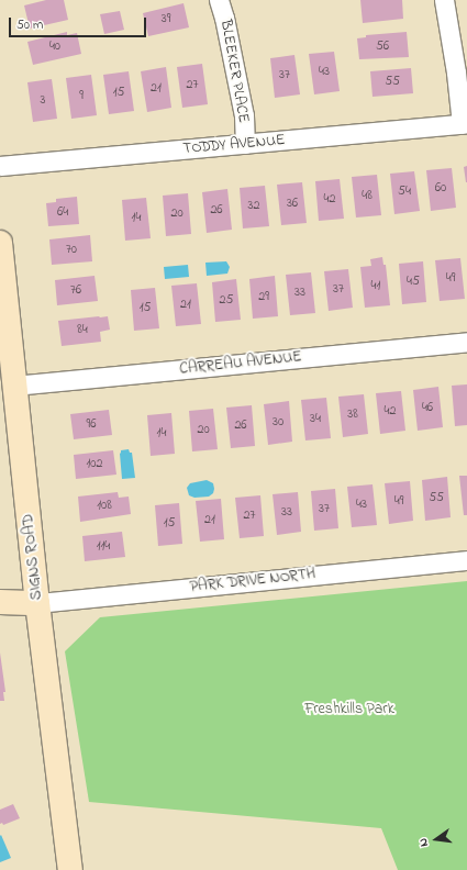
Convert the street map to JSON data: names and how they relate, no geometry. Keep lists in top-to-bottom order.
{
  "streets": {
    "street": [
      "BLEEKER PLACE",
      "TODDY AVENUE",
      "CARREAU AVENUE",
      "SIGNS ROAD",
      "PARK DRIVE NORTH"
    ]
  },
  "crossings": [
    ["BLEEKER PLACE", "TODDY AVENUE"],
    ["CARREAU AVENUE", "SIGNS ROAD"],
    ["SIGNS ROAD", "PARK DRIVE NORTH"]
  ],
  "parks": ["Freshkills Park"],
  "house_numbers": [
    "39",
    "40",
    "56",
    "43",
    "37",
    "55",
    "27",
    "21",
    "15",
    "9",
    "3",
    "60",
    "54",
    "48",
    "42",
    "36",
    "32",
    "26",
    "64",
    "20",
    "14",
    "70",
    "49",
    "45",
    "41",
    "37",
    "76",
    "33",
    "29",
    "25",
    "21",
    "15",
    "84",
    "46",
    "42",
    "38",
    "34",
    "30",
    "96",
    "26",
    "20",
    "14",
    "102",
    "55",
    "49",
    "43",
    "108",
    "37",
    "33",
    "27",
    "21",
    "15",
    "114"
  ],
  "scale_bar": "50 m",
  "north": "left"
}
